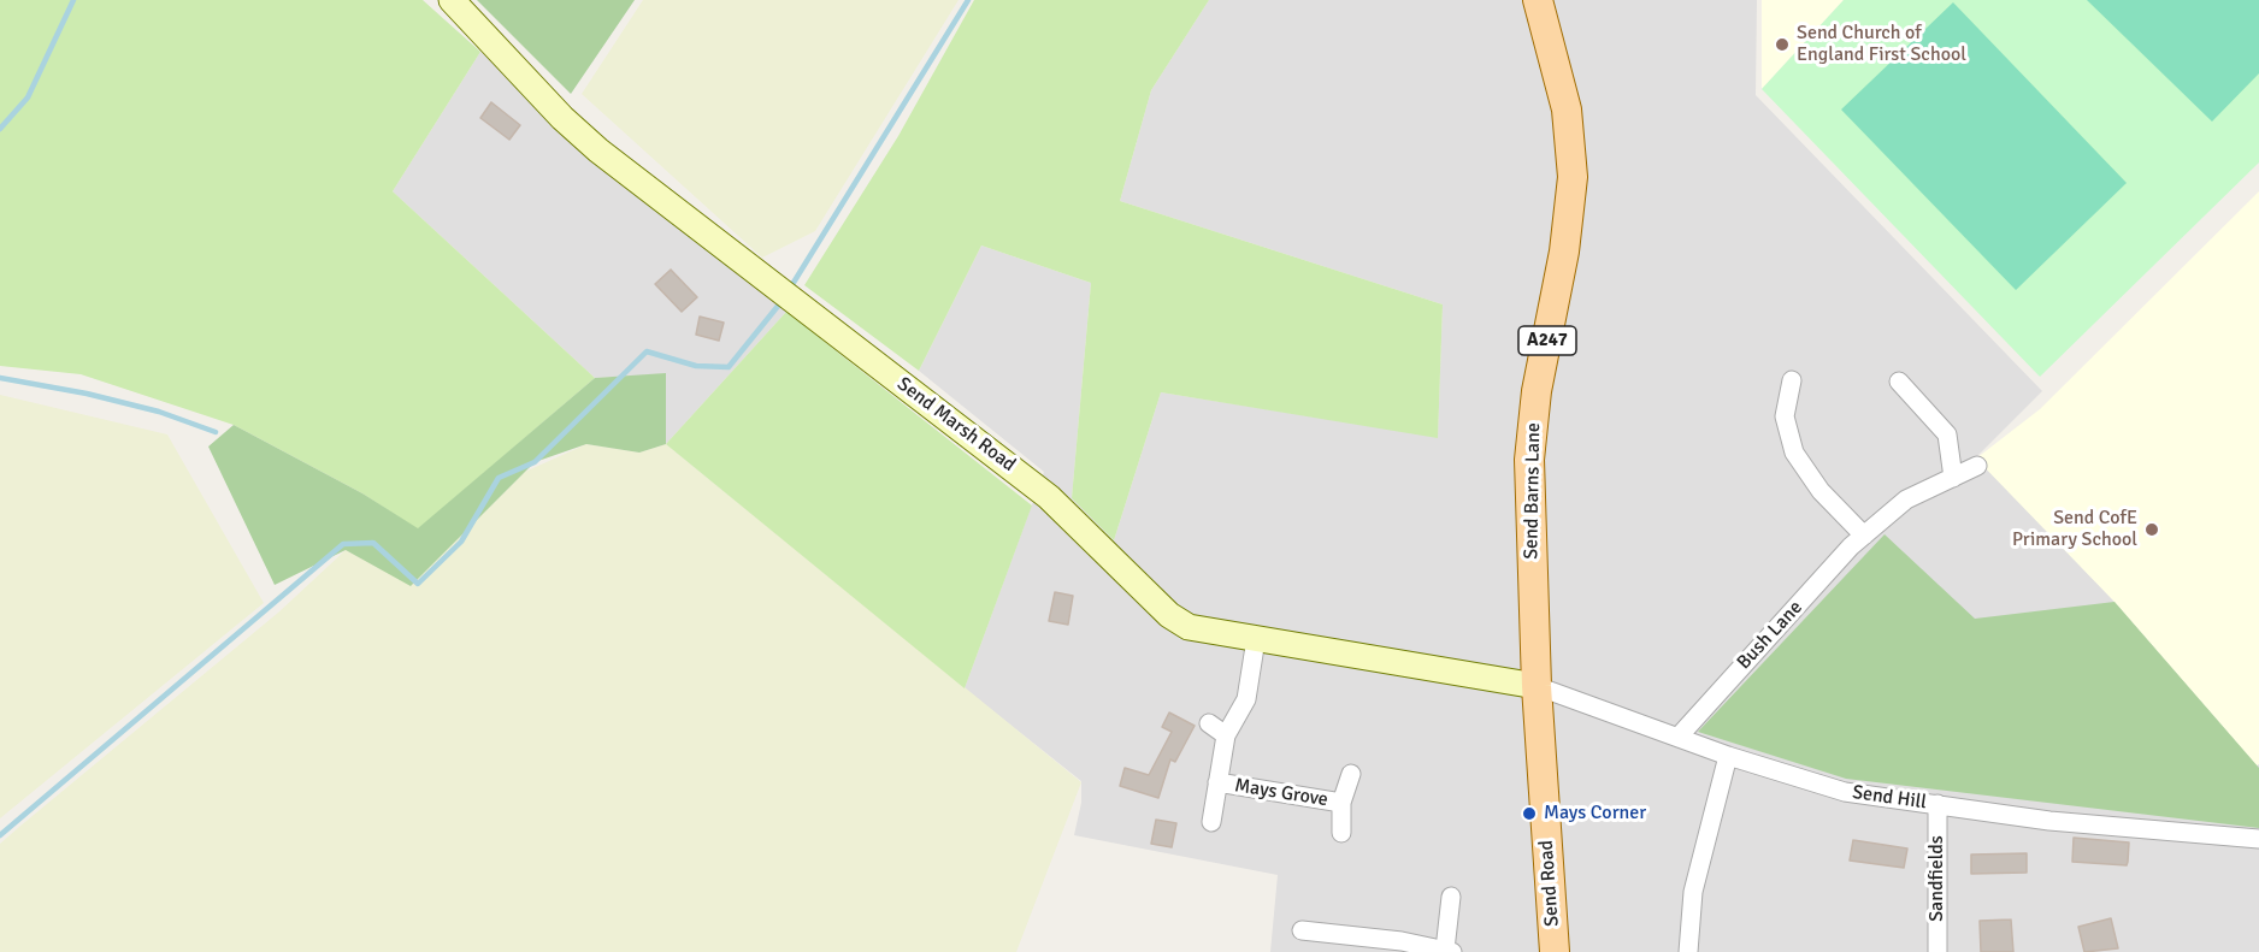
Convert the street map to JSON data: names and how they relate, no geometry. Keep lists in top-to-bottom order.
{
  "streets": {
    "main road": [
      "A247",
      "Send Marsh Road",
      "Send Barns Lane",
      "Send Road"
    ],
    "street": [
      "Bush Lane",
      "Mays Grove",
      "Send Hill",
      "Sandfields"
    ]
  },
  "crossings": [
    ["Send Marsh Road", "Send Barns Lane"],
    ["Send Marsh Road", "Send Hill"],
    ["Send Marsh Road", "Send Road"],
    ["Send Barns Lane", "Send Hill"],
    ["Send Barns Lane", "Send Road"],
    ["Bush Lane", "Send Hill"],
    ["Send Hill", "Sandfields"],
    ["Send Hill", "Send Road"]
  ],
  "places": ["Send Church of England First School", "Send CofE Primary School", "Mays Corner"]
}
